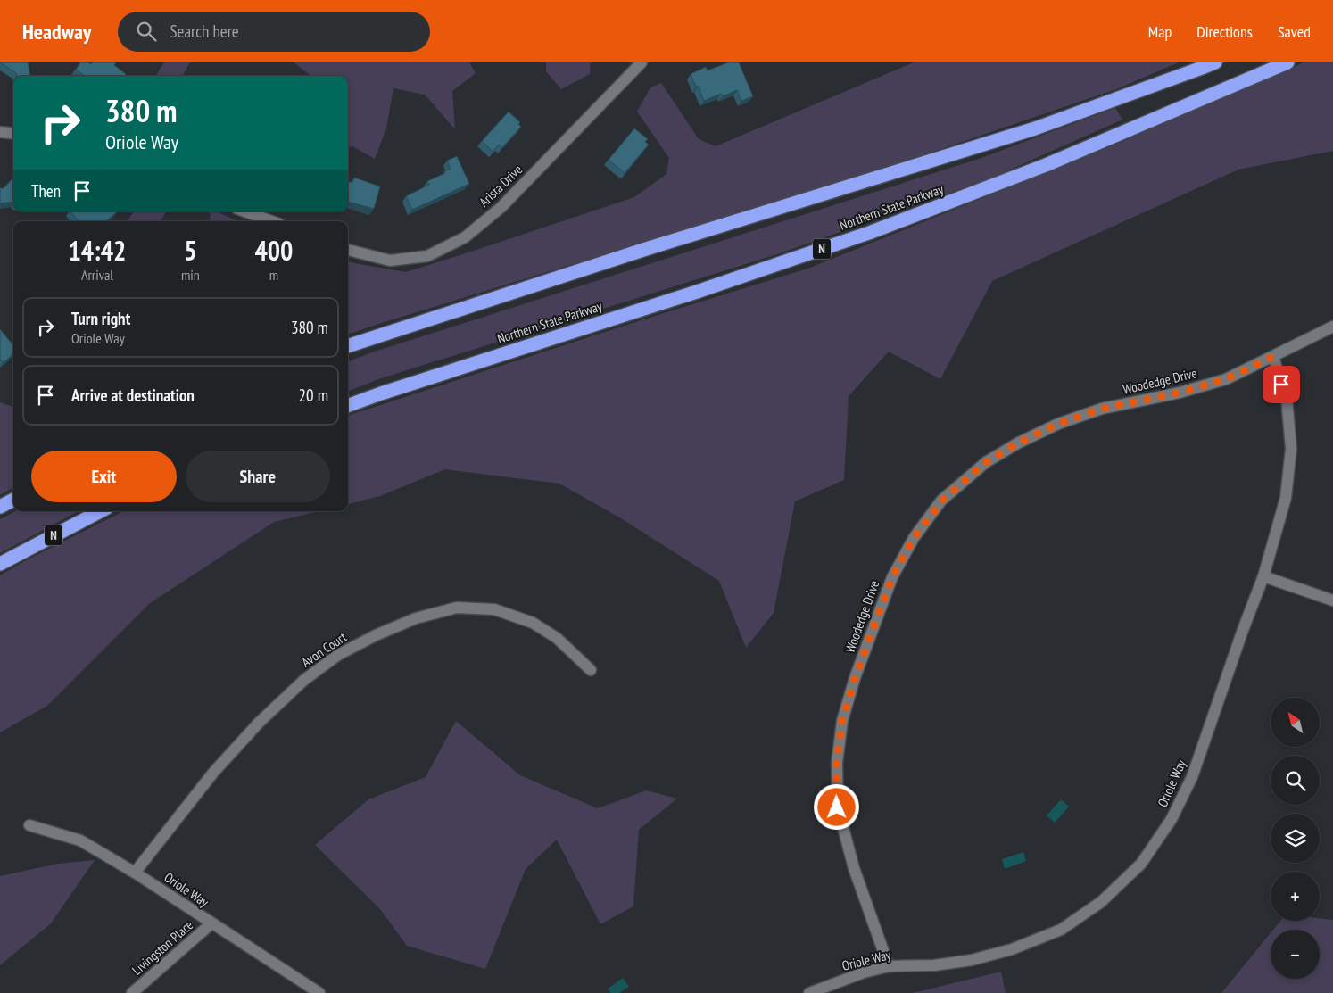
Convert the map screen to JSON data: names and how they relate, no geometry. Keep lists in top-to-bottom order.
{
  "streets": {
    "highway": ["Northern State Parkway", "N"],
    "street": [
      "Arista Drive",
      "Woodedge Drive",
      "Avon Court",
      "Oriole Way",
      "Livingston Place"
    ]
  },
  "crossings": [
    ["Woodedge Drive", "Oriole Way"],
    ["Avon Court", "Oriole Way"],
    ["Oriole Way", "Livingston Place"]
  ],
  "north": "top left",
  "page": {
    "header": "Headway",
    "search": "Search here",
    "nav": ["Map", "Directions", "Saved"],
    "turn": ["380 m", "Oriole Way"],
    "then": "Then",
    "eta": [
      "14:42",
      "Arrival",
      "5",
      "min",
      "400",
      "m"
    ],
    "list": [
      {
        "name": "Turn right",
        "note": "Oriole Way",
        "value": "380 m"
      },
      {
        "name": "Arrive at destination",
        "value": "20 m"
      }
    ],
    "buttons": ["Exit", "Share"],
    "map_buttons": ["+", "−"]
  }
}
